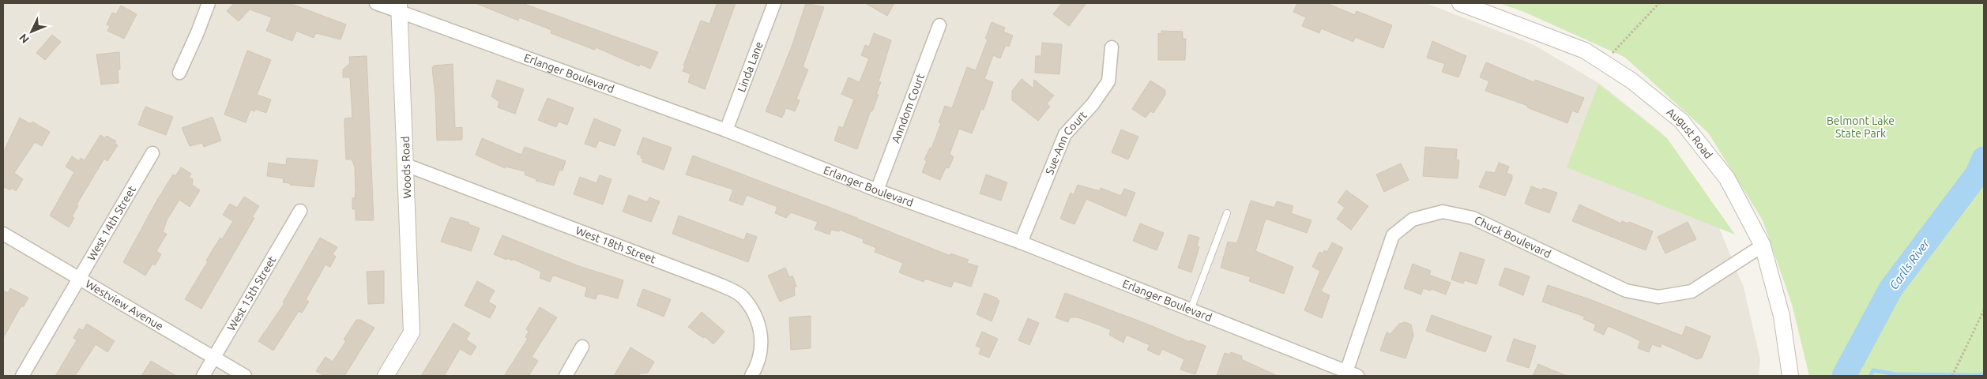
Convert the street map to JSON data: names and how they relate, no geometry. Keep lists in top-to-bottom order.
{
  "streets": {
    "street": [
      "Linda Lane",
      "Erlanger Boulevard",
      "Anndom Court",
      "August Road",
      "Sue-Ann Court",
      "Woods Road",
      "West 14th Street",
      "Chuck Boulevard",
      "West 18th Street",
      "West 15th Street",
      "Westview Avenue"
    ]
  },
  "crossings": [
    ["Linda Lane", "Erlanger Boulevard"],
    ["Erlanger Boulevard", "Anndom Court"],
    ["Erlanger Boulevard", "Sue-Ann Court"],
    ["Erlanger Boulevard", "Woods Road"],
    ["Erlanger Boulevard", "Chuck Boulevard"],
    ["August Road", "Chuck Boulevard"],
    ["Woods Road", "West 18th Street"],
    ["West 14th Street", "Westview Avenue"],
    ["West 15th Street", "Westview Avenue"]
  ],
  "water": ["Carlls River"],
  "parks": ["Belmont Lake State Park"],
  "north": "bottom left"
}
